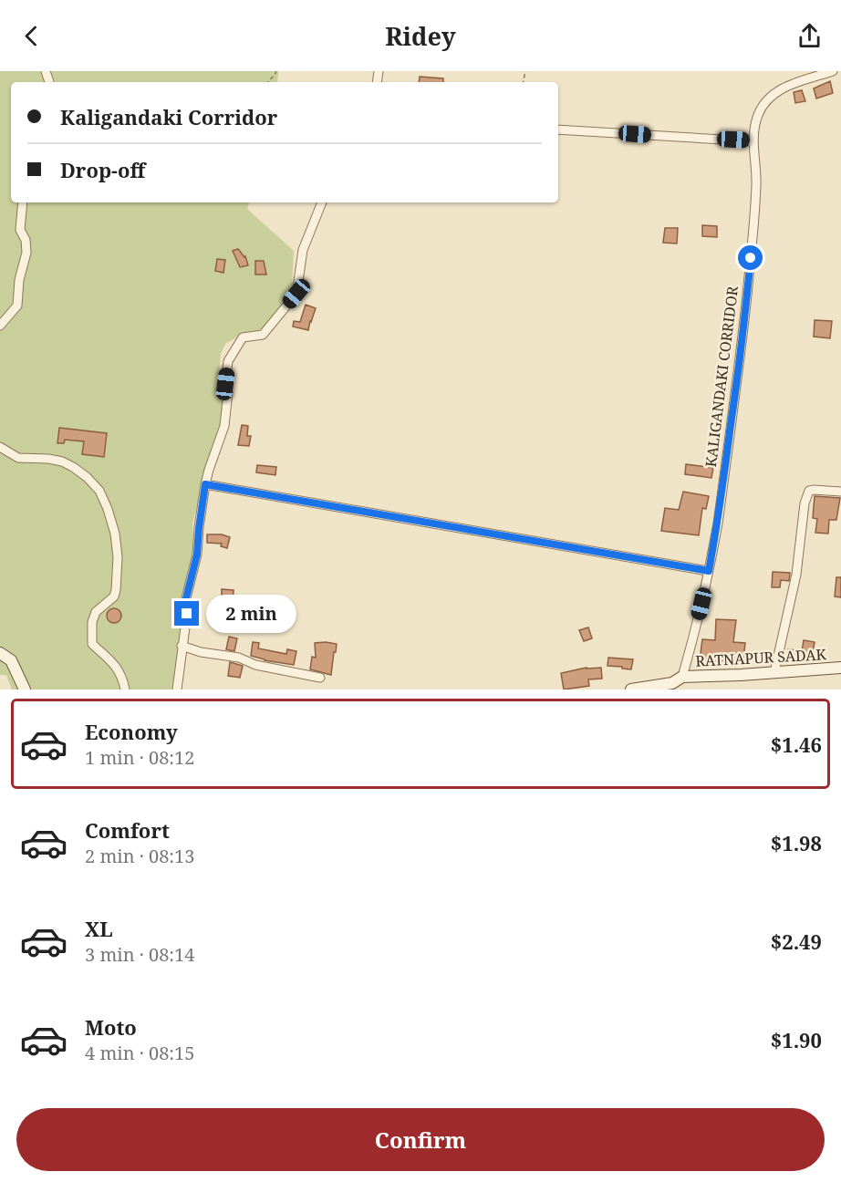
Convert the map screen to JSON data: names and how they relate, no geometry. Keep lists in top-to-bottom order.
{
  "streets": {
    "main road": ["RATNAPUR SADAK"],
    "street": ["KALIGANDAKI CORRIDOR"]
  },
  "crossings": [
    ["KALIGANDAKI CORRIDOR", "RATNAPUR SADAK"]
  ],
  "page": {
    "header": "Ridey",
    "banner": ["Kaligandaki Corridor", "Drop-off"],
    "bubble": "2 min",
    "list": [
      {
        "name": "Economy",
        "note": "1 min · 08:12",
        "value": "$1.46"
      },
      {
        "name": "Comfort",
        "note": "2 min · 08:13",
        "value": "$1.98"
      },
      {
        "name": "XL",
        "note": "3 min · 08:14",
        "value": "$2.49"
      },
      {
        "name": "Moto",
        "note": "4 min · 08:15",
        "value": "$1.90"
      }
    ],
    "buttons": "Confirm"
  }
}
